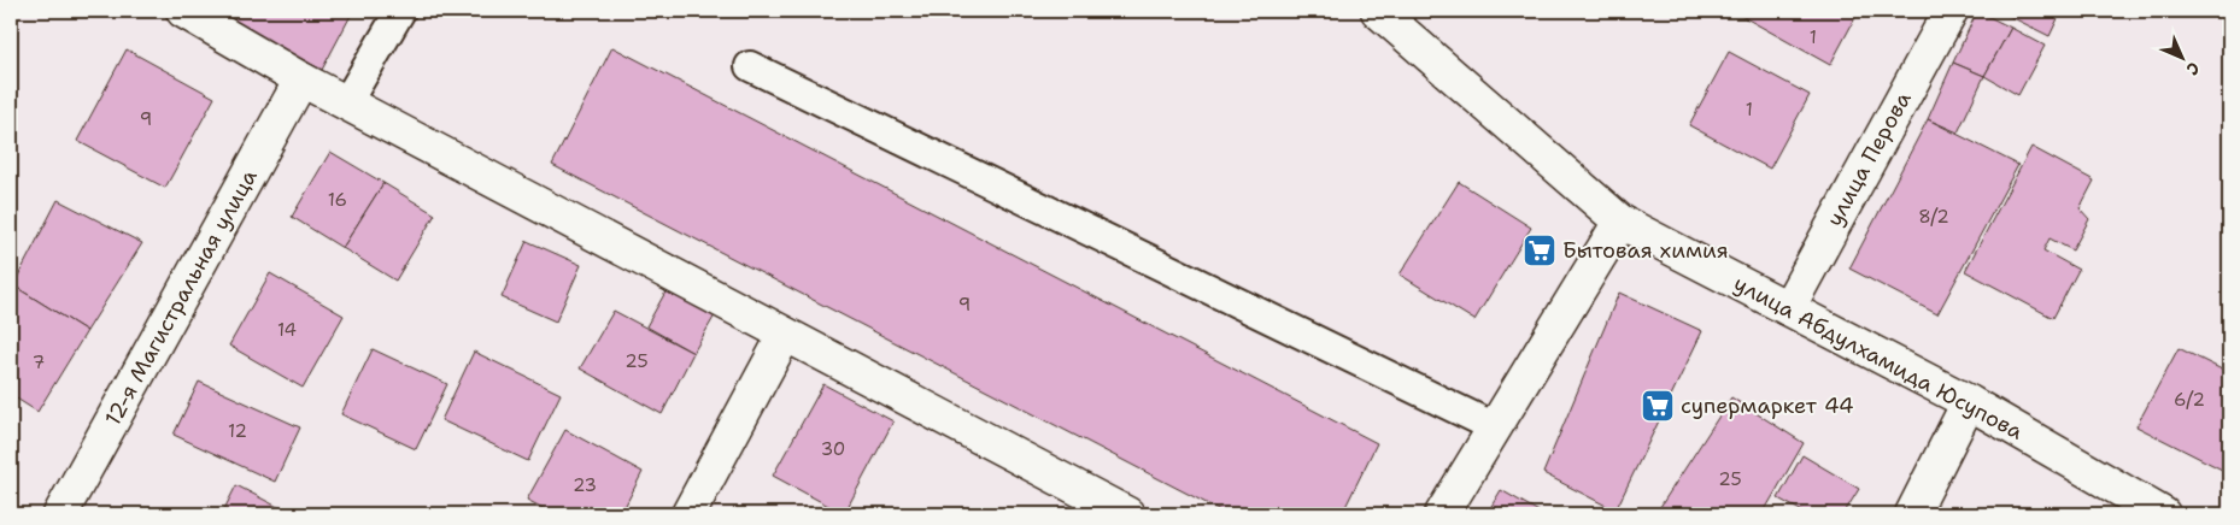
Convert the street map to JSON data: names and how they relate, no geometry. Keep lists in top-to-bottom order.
{
  "streets": {
    "street": ["улица Перова", "12-я Магистральная улица", "улица Абдулхамида Юсупова"]
  },
  "crossings": [
    ["улица Перова", "улица Абдулхамида Юсупова"]
  ],
  "places": {
    "supermarket": ["Бытовая химия", "супермаркет 44"]
  },
  "house_numbers": [
    "1",
    "1",
    "9",
    "16",
    "8/2",
    "9",
    "14",
    "25",
    "7",
    "6/2",
    "12",
    "30",
    "25",
    "23"
  ],
  "north": "bottom right"
}
